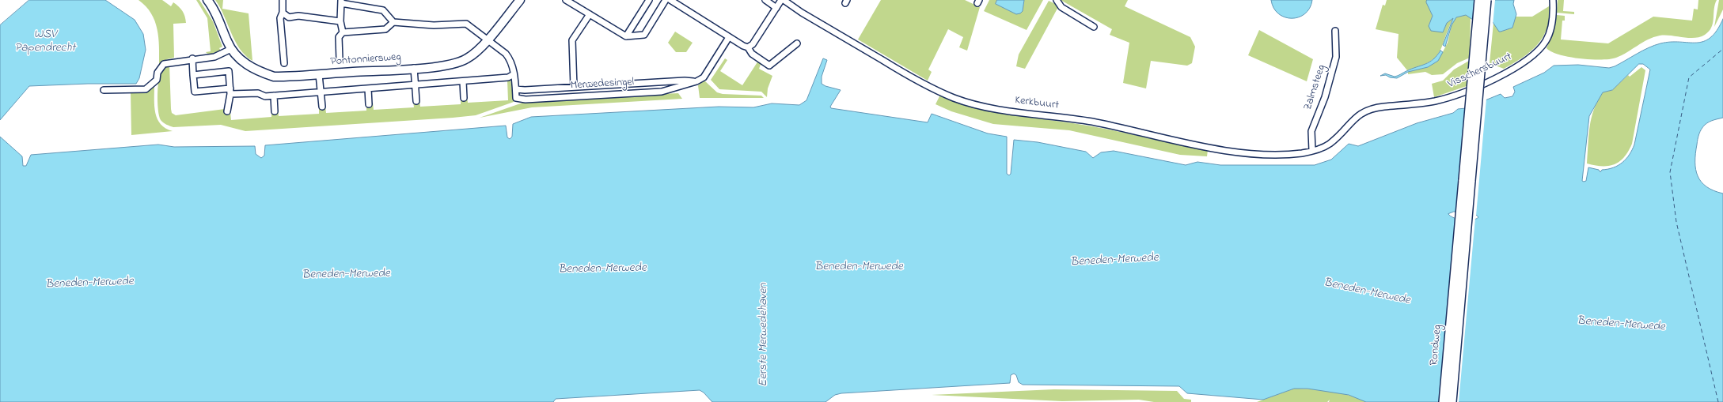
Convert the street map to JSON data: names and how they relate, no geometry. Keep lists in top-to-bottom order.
{
  "streets": {
    "main road": ["Rondweg"],
    "street": [
      "Pontonniersweg",
      "Visschersbuurt",
      "Merwedesingel",
      "Zalmsteeg",
      "Kerkbuurt"
    ]
  },
  "crossings": [
    ["Pontonniersweg", "Merwedesingel"],
    ["Visschersbuurt", "Zalmsteeg"],
    ["Visschersbuurt", "Kerkbuurt"],
    ["Zalmsteeg", "Kerkbuurt"]
  ],
  "water": ["WSV Papendrecht", "Beneden-Merwede", "Eerste Merwedehaven"]
}
